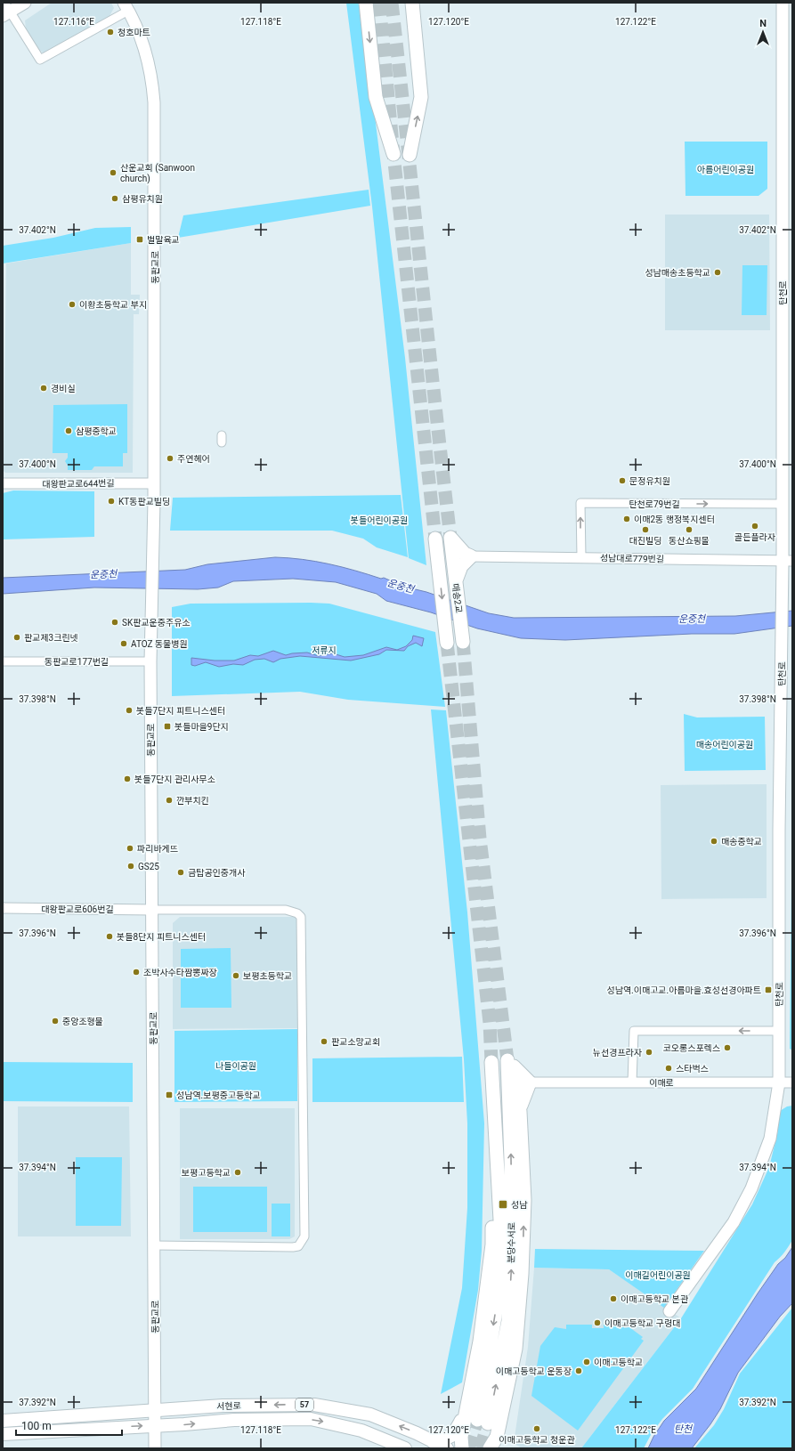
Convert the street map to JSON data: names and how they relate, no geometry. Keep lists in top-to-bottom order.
{
  "streets": {
    "highway": ["매송2교", "분당수서로"],
    "main road": [
      "동판교로",
      "탄천로",
      "57",
      "서현로"
    ],
    "street": [
      "대왕판교로644번길",
      "탄천로79번길",
      "성남대로779번길",
      "동판교로177번길",
      "대왕판교로606번길",
      "이매로"
    ]
  },
  "crossings": [
    ["동판교로", "대왕판교로644번길"],
    ["동판교로", "동판교로177번길"],
    ["동판교로", "대왕판교로606번길"],
    ["동판교로", "서현로"],
    ["탄천로", "탄천로79번길"],
    ["탄천로", "성남대로779번길"],
    ["탄천로", "이매로"],
    ["탄천로79번길", "성남대로779번길"]
  ],
  "one_way": ["탄천로79번길"],
  "water": ["운중천", "탄천"],
  "parks": [
    "아름어린이공원",
    "봇들어린이공원",
    "저류지",
    "매송어린이공원",
    "나들이공원",
    "이매길어린이공원"
  ],
  "places": {
    "other": [
      "청호마트",
      "산운교회 (Sanwoon church)",
      "삼평유치원",
      "성남매송초등학교",
      "이황초등학교 부지",
      "경비실",
      "삼평중학교",
      "주연헤어",
      "문정유치원",
      "KT동판교빌딩",
      "이매2동 행정복지센터",
      "골든플라자",
      "대진빌딩",
      "동산쇼핑몰",
      "SK판교운중주유소",
      "판교제3크린넷",
      "ATOZ 동물병원",
      "봇들7단지 피트니스센터",
      "봇들7단지 관리사무소",
      "깐부치킨",
      "매송중학교",
      "파리바게뜨",
      "GS25",
      "금탑공인중개사",
      "봇들8단지 피트니스센터",
      "조박사수타짬뽕짜장",
      "보평초등학교",
      "중앙조형물",
      "판교소망교회",
      "코오롱스포렉스",
      "뉴선경프라자",
      "스타벅스",
      "보평고등학교",
      "이매고등학교 본관",
      "이매고등학교 구령대",
      "이매고등학교",
      "이매고등학교 운동장",
      "이매고등학교 청운관"
    ],
    "transit": [
      "벌말육교",
      "봇들마을9단지",
      "성남역.이매고교.아름마을.효성선경아파트",
      "성남역.보평중고등학교",
      "성남"
    ]
  },
  "scale_bar": "100 m",
  "north": "top",
  "coordinates": [
    "127.116°E",
    "127.118°E",
    "127.120°E",
    "127.122°E",
    "37.402°N",
    "37.400°N",
    "37.398°N",
    "37.396°N",
    "37.394°N",
    "37.392°N"
  ]
}
